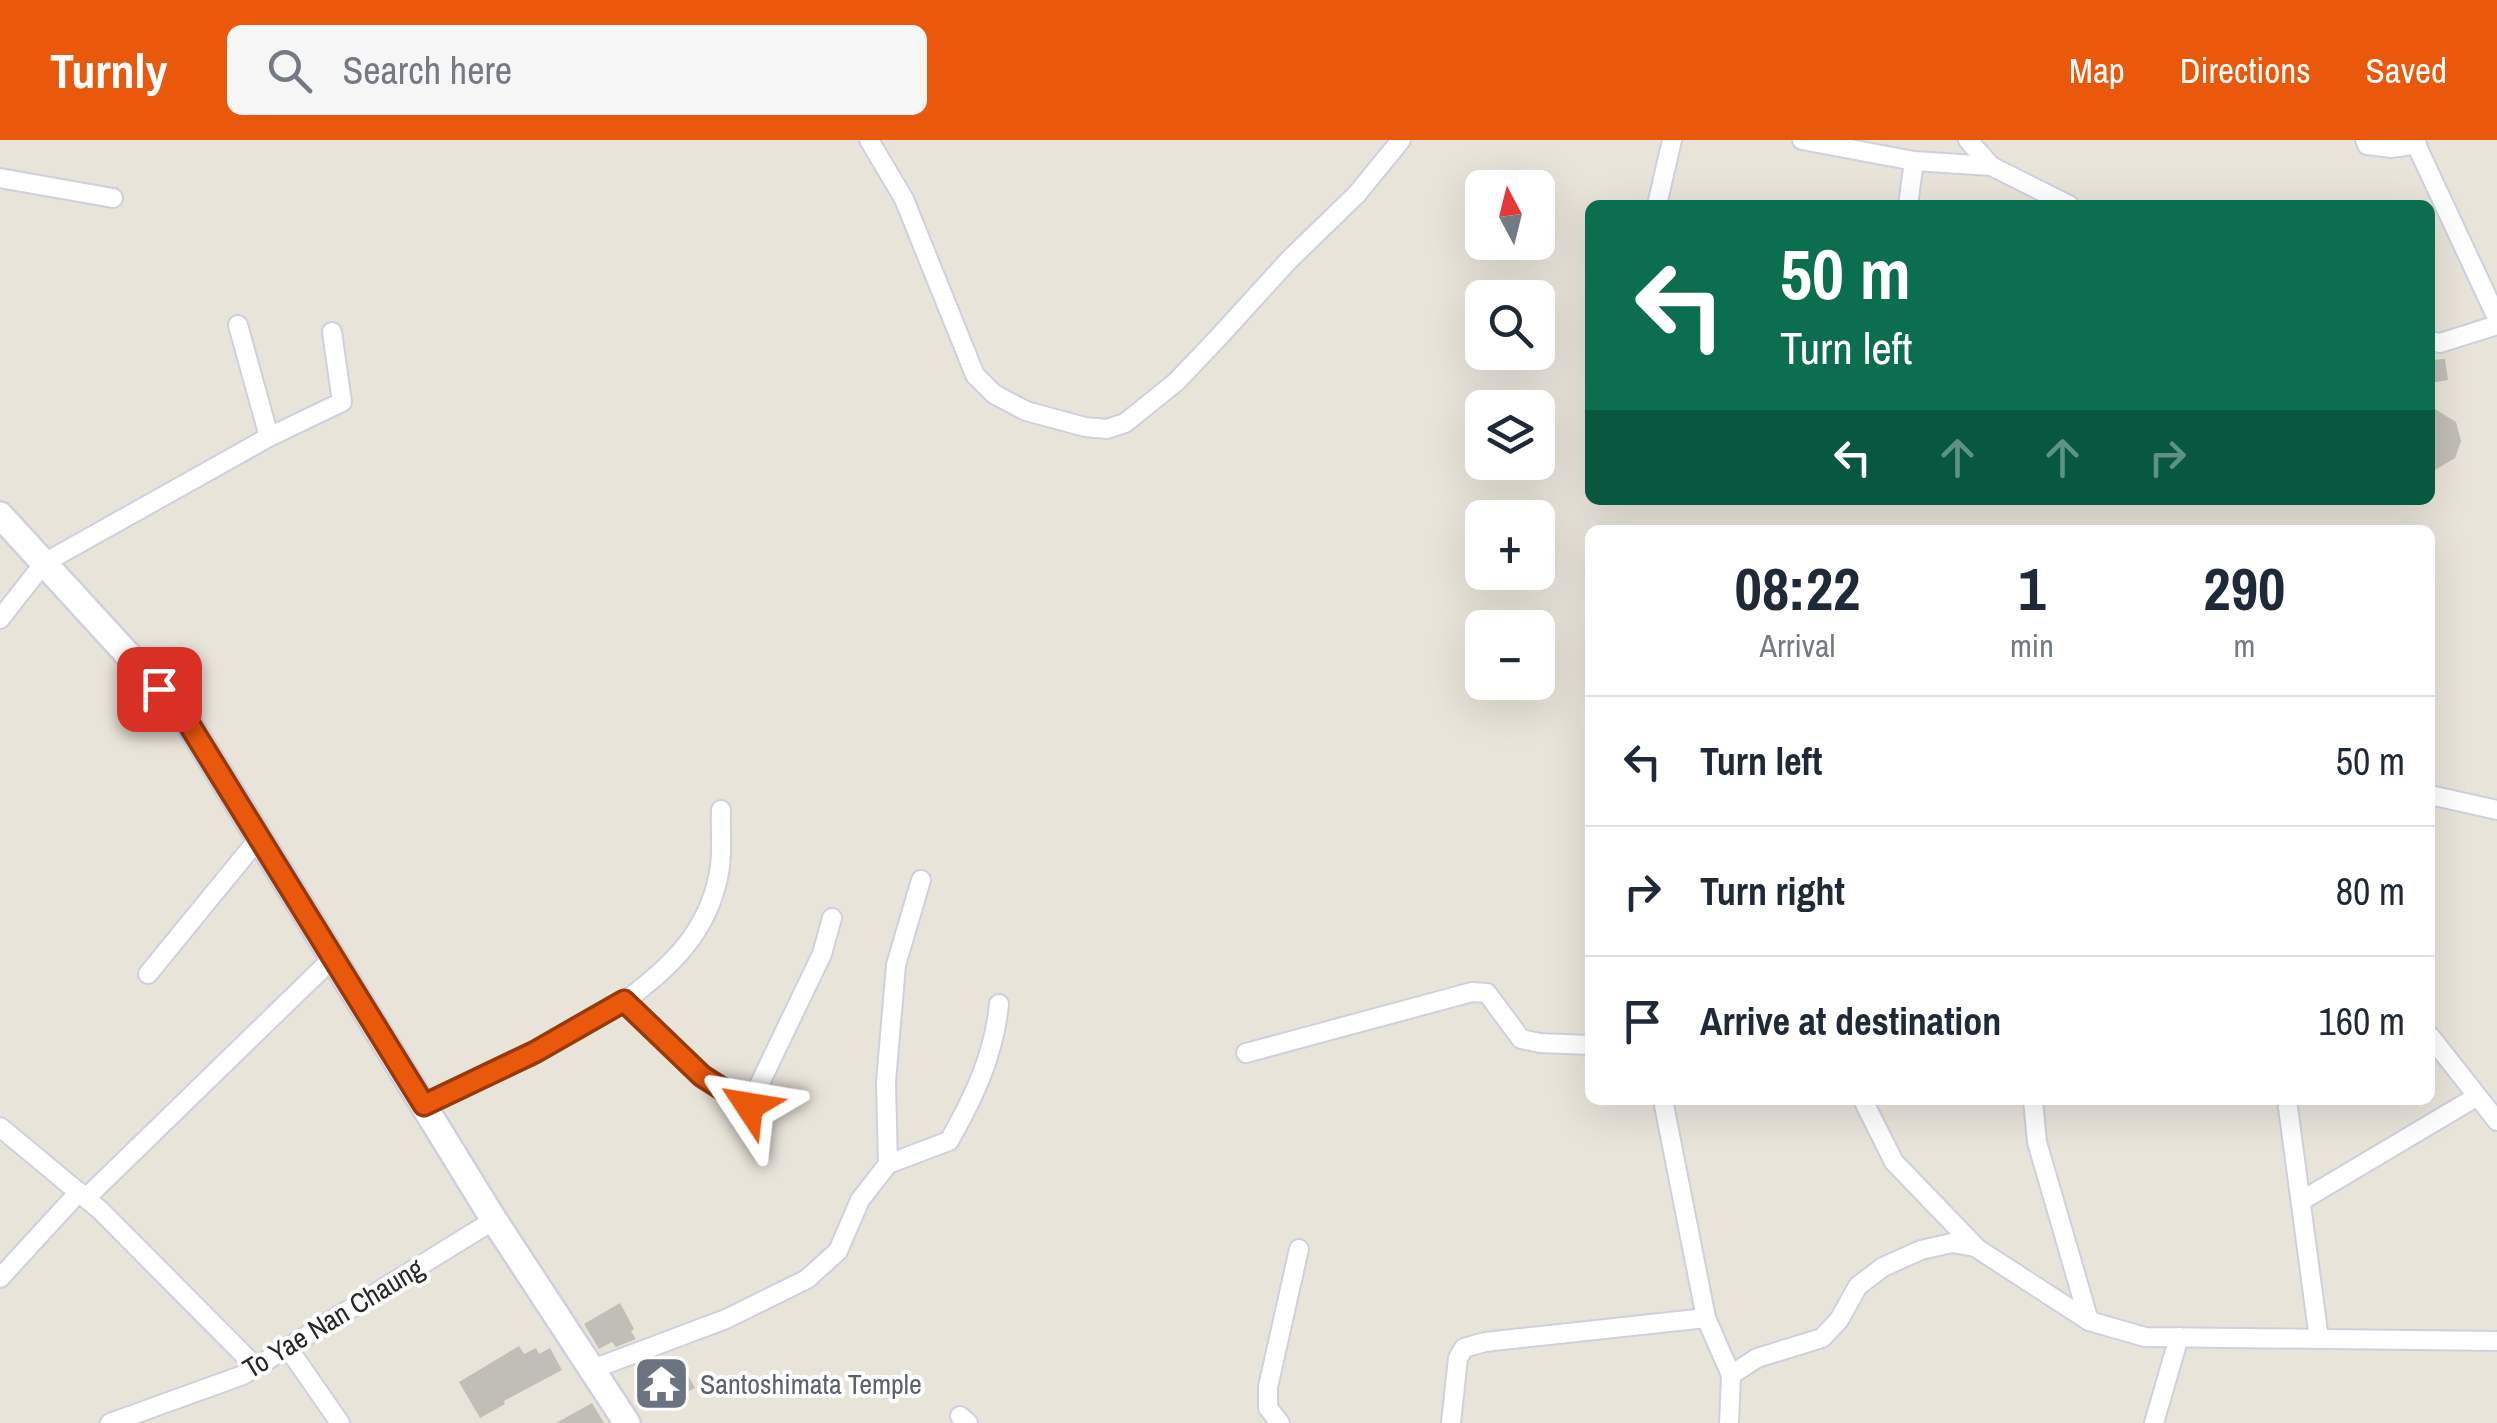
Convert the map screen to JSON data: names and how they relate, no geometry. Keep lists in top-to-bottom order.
{
  "streets": {
    "street": ["To Yae Nan Chaung"]
  },
  "places": {
    "temple": ["Santoshimata Temple"]
  },
  "north": "top",
  "page": {
    "header": "Turnly",
    "search": "Search here",
    "nav": ["Map", "Directions", "Saved"],
    "map_buttons": ["+", "−"],
    "turn": ["50 m", "Turn left"],
    "eta": [
      "08:22",
      "Arrival",
      "1",
      "min",
      "290",
      "m"
    ],
    "list": [
      {
        "name": "Turn left",
        "value": "50 m"
      },
      {
        "name": "Turn right",
        "value": "80 m"
      },
      {
        "name": "Arrive at destination",
        "value": "160 m"
      }
    ]
  }
}
